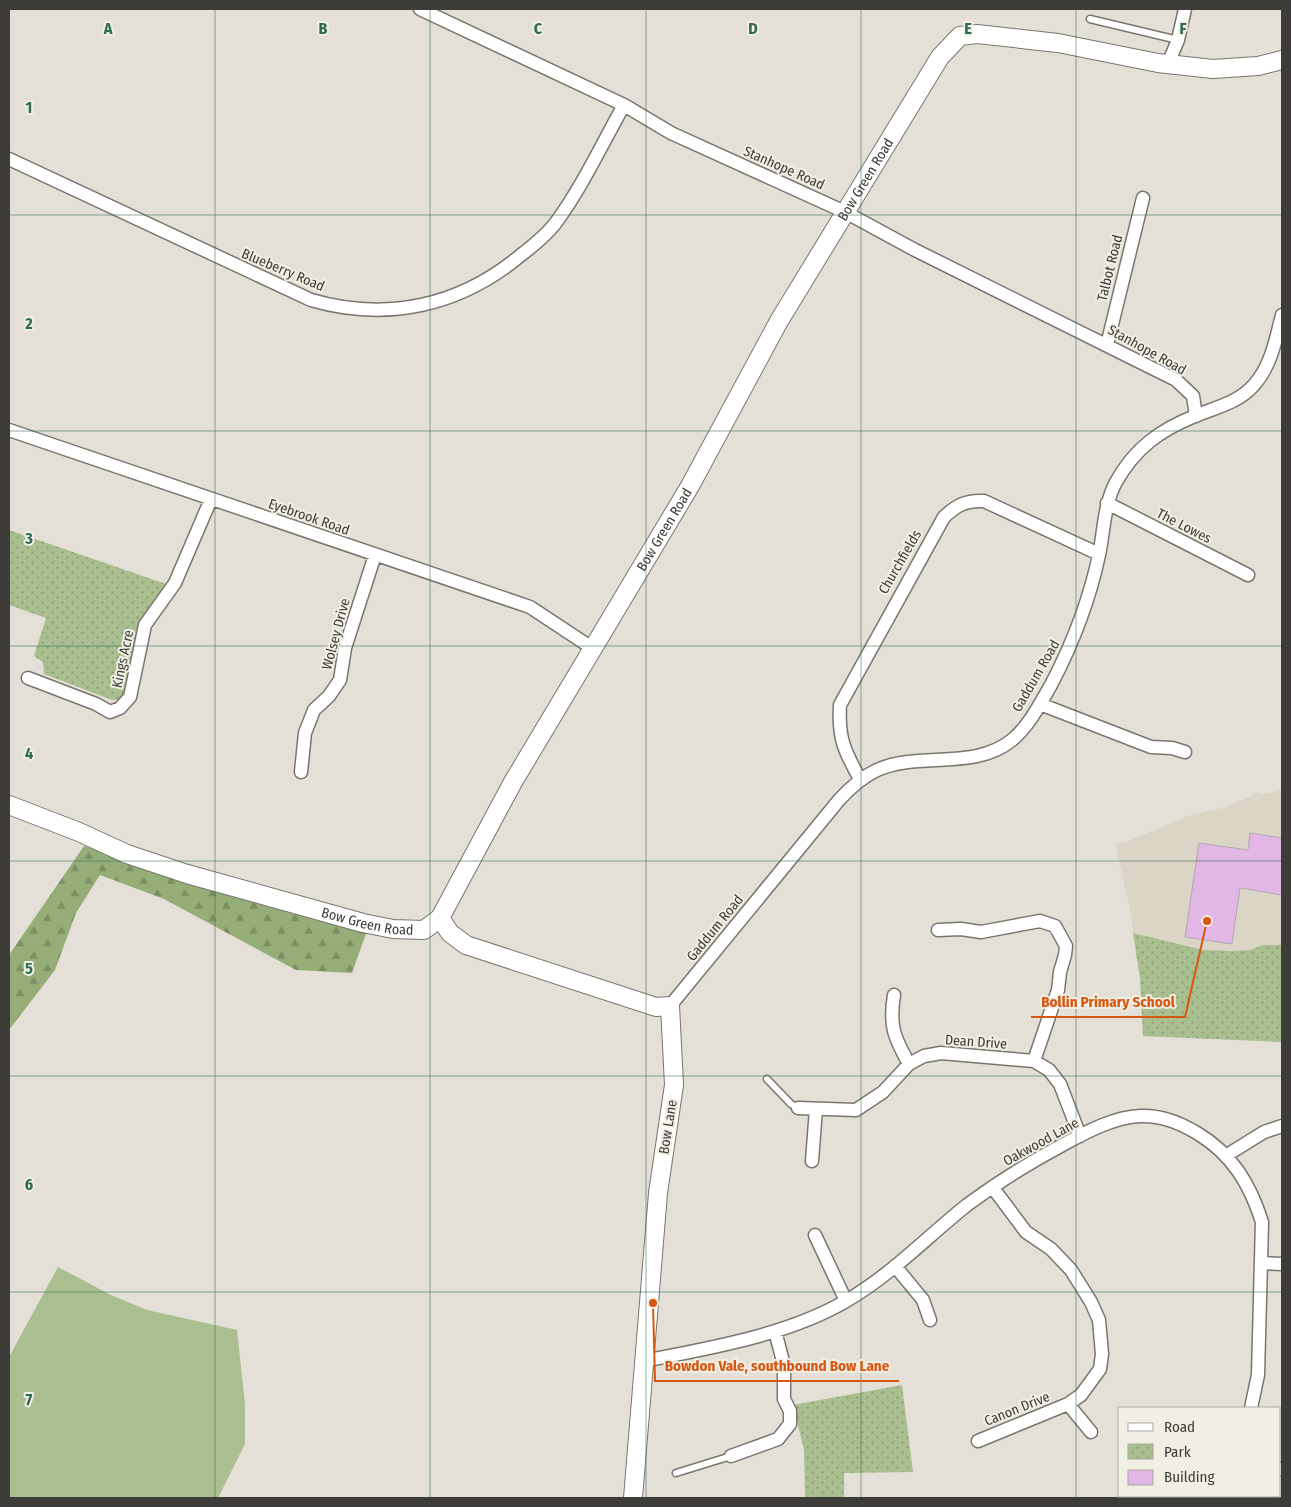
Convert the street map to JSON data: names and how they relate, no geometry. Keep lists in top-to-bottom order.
{
  "streets": {
    "main road": ["Bow Green Road", "Bow Lane"],
    "street": [
      "Stanhope Road",
      "Talbot Road",
      "Blueberry Road",
      "Eyebrook Road",
      "The Lowes",
      "Churchfields",
      "Wolsey Drive",
      "Kings Acre",
      "Gaddum Road",
      "Dean Drive",
      "Oakwood Lane",
      "Canon Drive"
    ]
  },
  "crossings": [
    ["Stanhope Road", "Bow Green Road"],
    ["Stanhope Road", "Talbot Road"],
    ["Stanhope Road", "Blueberry Road"],
    ["Stanhope Road", "Gaddum Road"],
    ["Bow Green Road", "Eyebrook Road"],
    ["Eyebrook Road", "Wolsey Drive"],
    ["Eyebrook Road", "Kings Acre"],
    ["The Lowes", "Gaddum Road"],
    ["Churchfields", "Gaddum Road"],
    ["Gaddum Road", "Bow Lane"],
    ["Bow Lane", "Oakwood Lane"],
    ["Oakwood Lane", "Canon Drive"]
  ],
  "places": ["Bollin Primary School", "Bowdon Vale, southbound Bow Lane"],
  "legend": ["Road", "Park", "Building"],
  "grid": {
    "columns": [
      "A",
      "B",
      "C",
      "D",
      "E",
      "F"
    ],
    "rows": [
      "1",
      "2",
      "3",
      "4",
      "5",
      "6",
      "7"
    ]
  }
}
